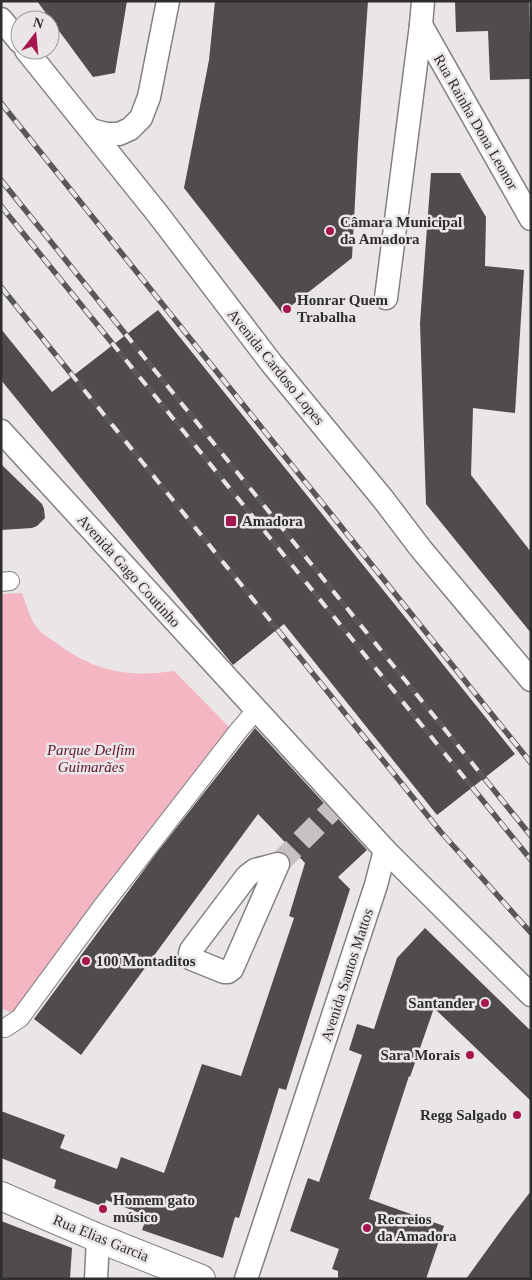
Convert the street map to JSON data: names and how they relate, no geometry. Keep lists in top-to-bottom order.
{
  "streets": {
    "street": [
      "Rua Rainha Dona Leonor",
      "Avenida Cardoso Lopes",
      "Avenida Gago Coutinho",
      "Avenida Santos Mattos",
      "Rua Elias Garcia"
    ]
  },
  "parks": ["Parque Delfim Guimarães"],
  "places": {
    "other": [
      "Câmara Municipal da Amadora",
      "Honrar Quem Trabalha",
      "100 Montaditos",
      "Santander",
      "Sara Morais",
      "Regg Salgado",
      "Homem gato músico",
      "Recreios da Amadora"
    ],
    "transit": ["Amadora"]
  },
  "north": "top"
}
